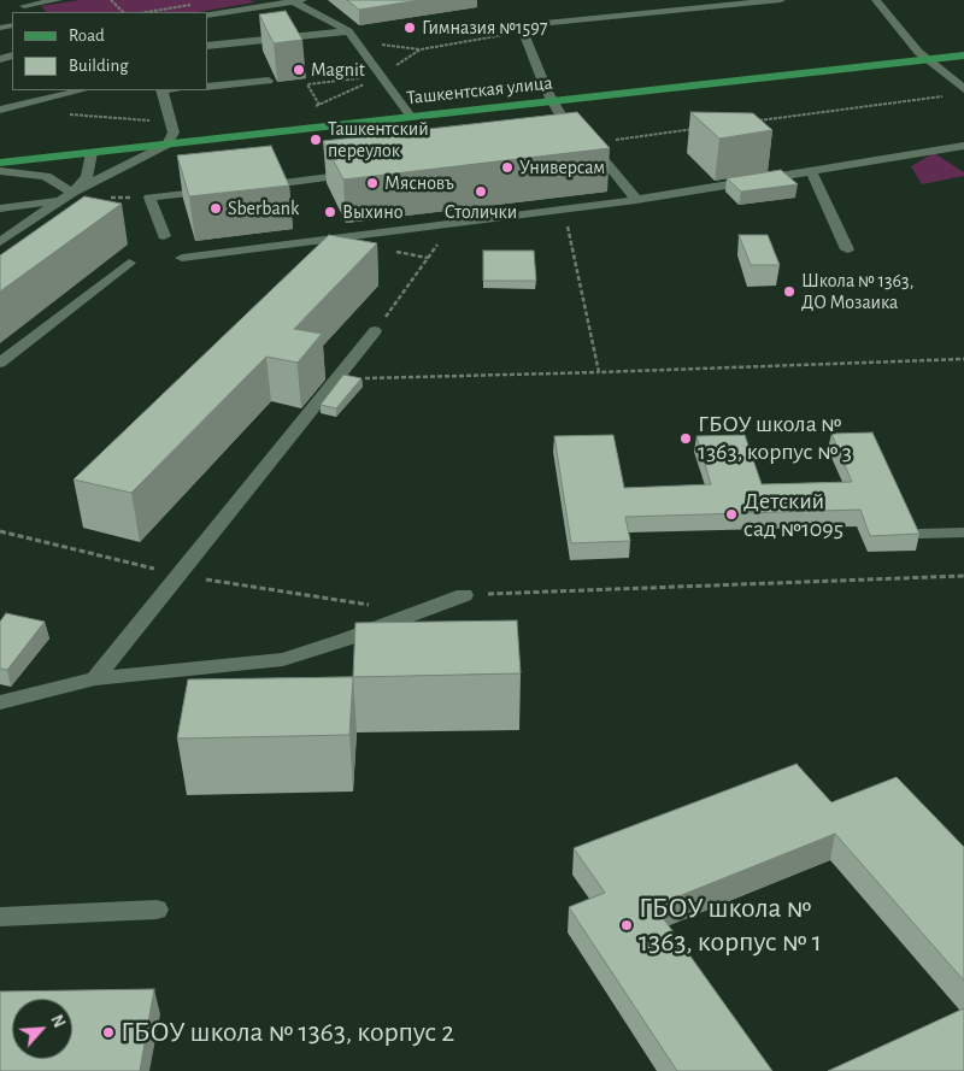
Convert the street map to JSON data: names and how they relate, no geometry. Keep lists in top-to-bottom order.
{
  "streets": {
    "main road": ["Ташкентская улица"]
  },
  "places": [
    "Гимназия №1597",
    "Magnit",
    "Ташкентский переулок",
    "Универсам",
    "Мясновъ",
    "Столички",
    "Sberbank",
    "Выхино",
    "Школа № 1363, ДО Мозаика",
    "ГБОУ школа № 1363, корпус № 3",
    "Детский сад №1095",
    "ГБОУ школа № 1363, корпус № 1",
    "ГБОУ школа № 1363, корпус 2"
  ],
  "legend": ["Road", "Building"],
  "north": "top right"
}
